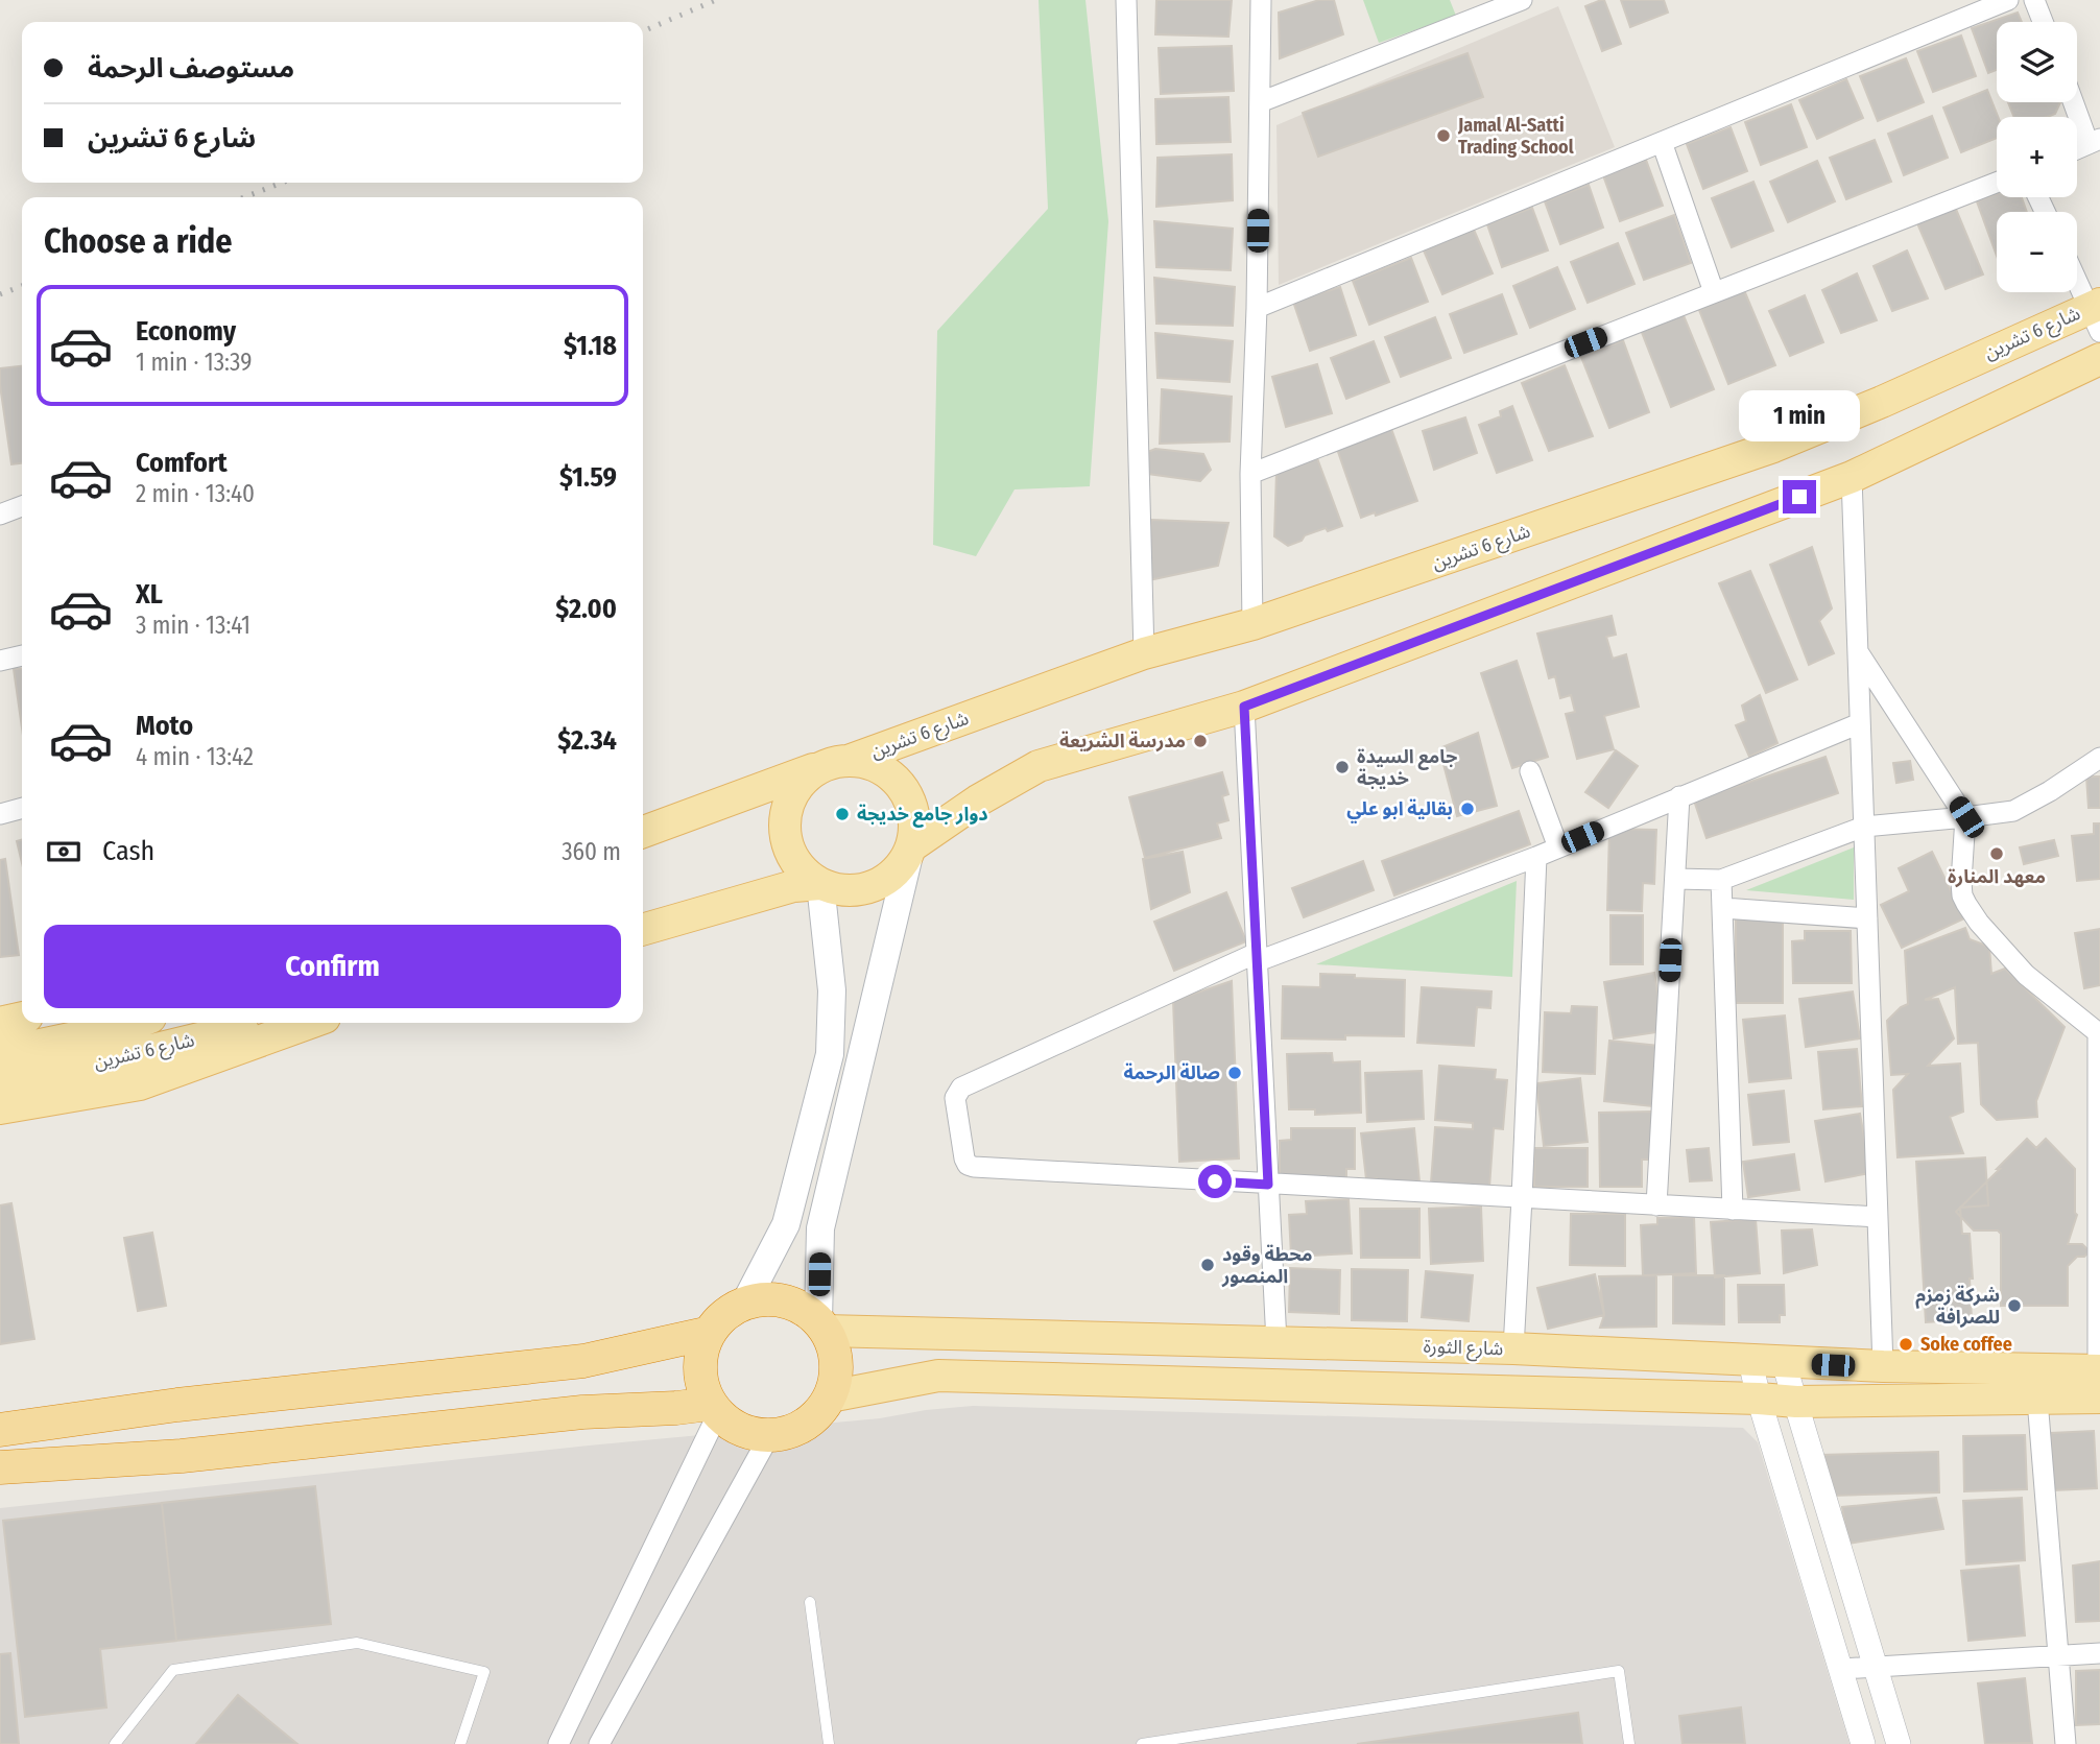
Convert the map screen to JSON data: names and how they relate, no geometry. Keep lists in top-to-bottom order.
{
  "streets": {
    "main road": ["شارع 6 تشرين", "شارع الثورة"]
  },
  "places": [
    "Jamal Al-Satti Trading School",
    "مدرسة الشريعة",
    "جامع السيدة خديجة",
    "بقالية ابو علي",
    "دوار جامع خديجة",
    "معهد المنارة",
    "صالة الرحمة",
    "محطة وقود المنصور",
    "شركة زمزم للصرافة",
    "Soke coffee"
  ],
  "page": {
    "map_buttons": ["+", "−"],
    "banner": ["مستوصف الرحمة", "شارع 6 تشرين"],
    "heading": "Choose a ride",
    "list": [
      {
        "name": "Economy",
        "note": "1 min · 13:39",
        "value": "$1.18"
      },
      {
        "name": "Comfort",
        "note": "2 min · 13:40",
        "value": "$1.59"
      },
      {
        "name": "XL",
        "note": "3 min · 13:41",
        "value": "$2.00"
      },
      {
        "name": "Moto",
        "note": "4 min · 13:42",
        "value": "$2.34"
      }
    ],
    "bubble": "1 min",
    "pay": ["Cash", "360 m"],
    "buttons": "Confirm"
  }
}
